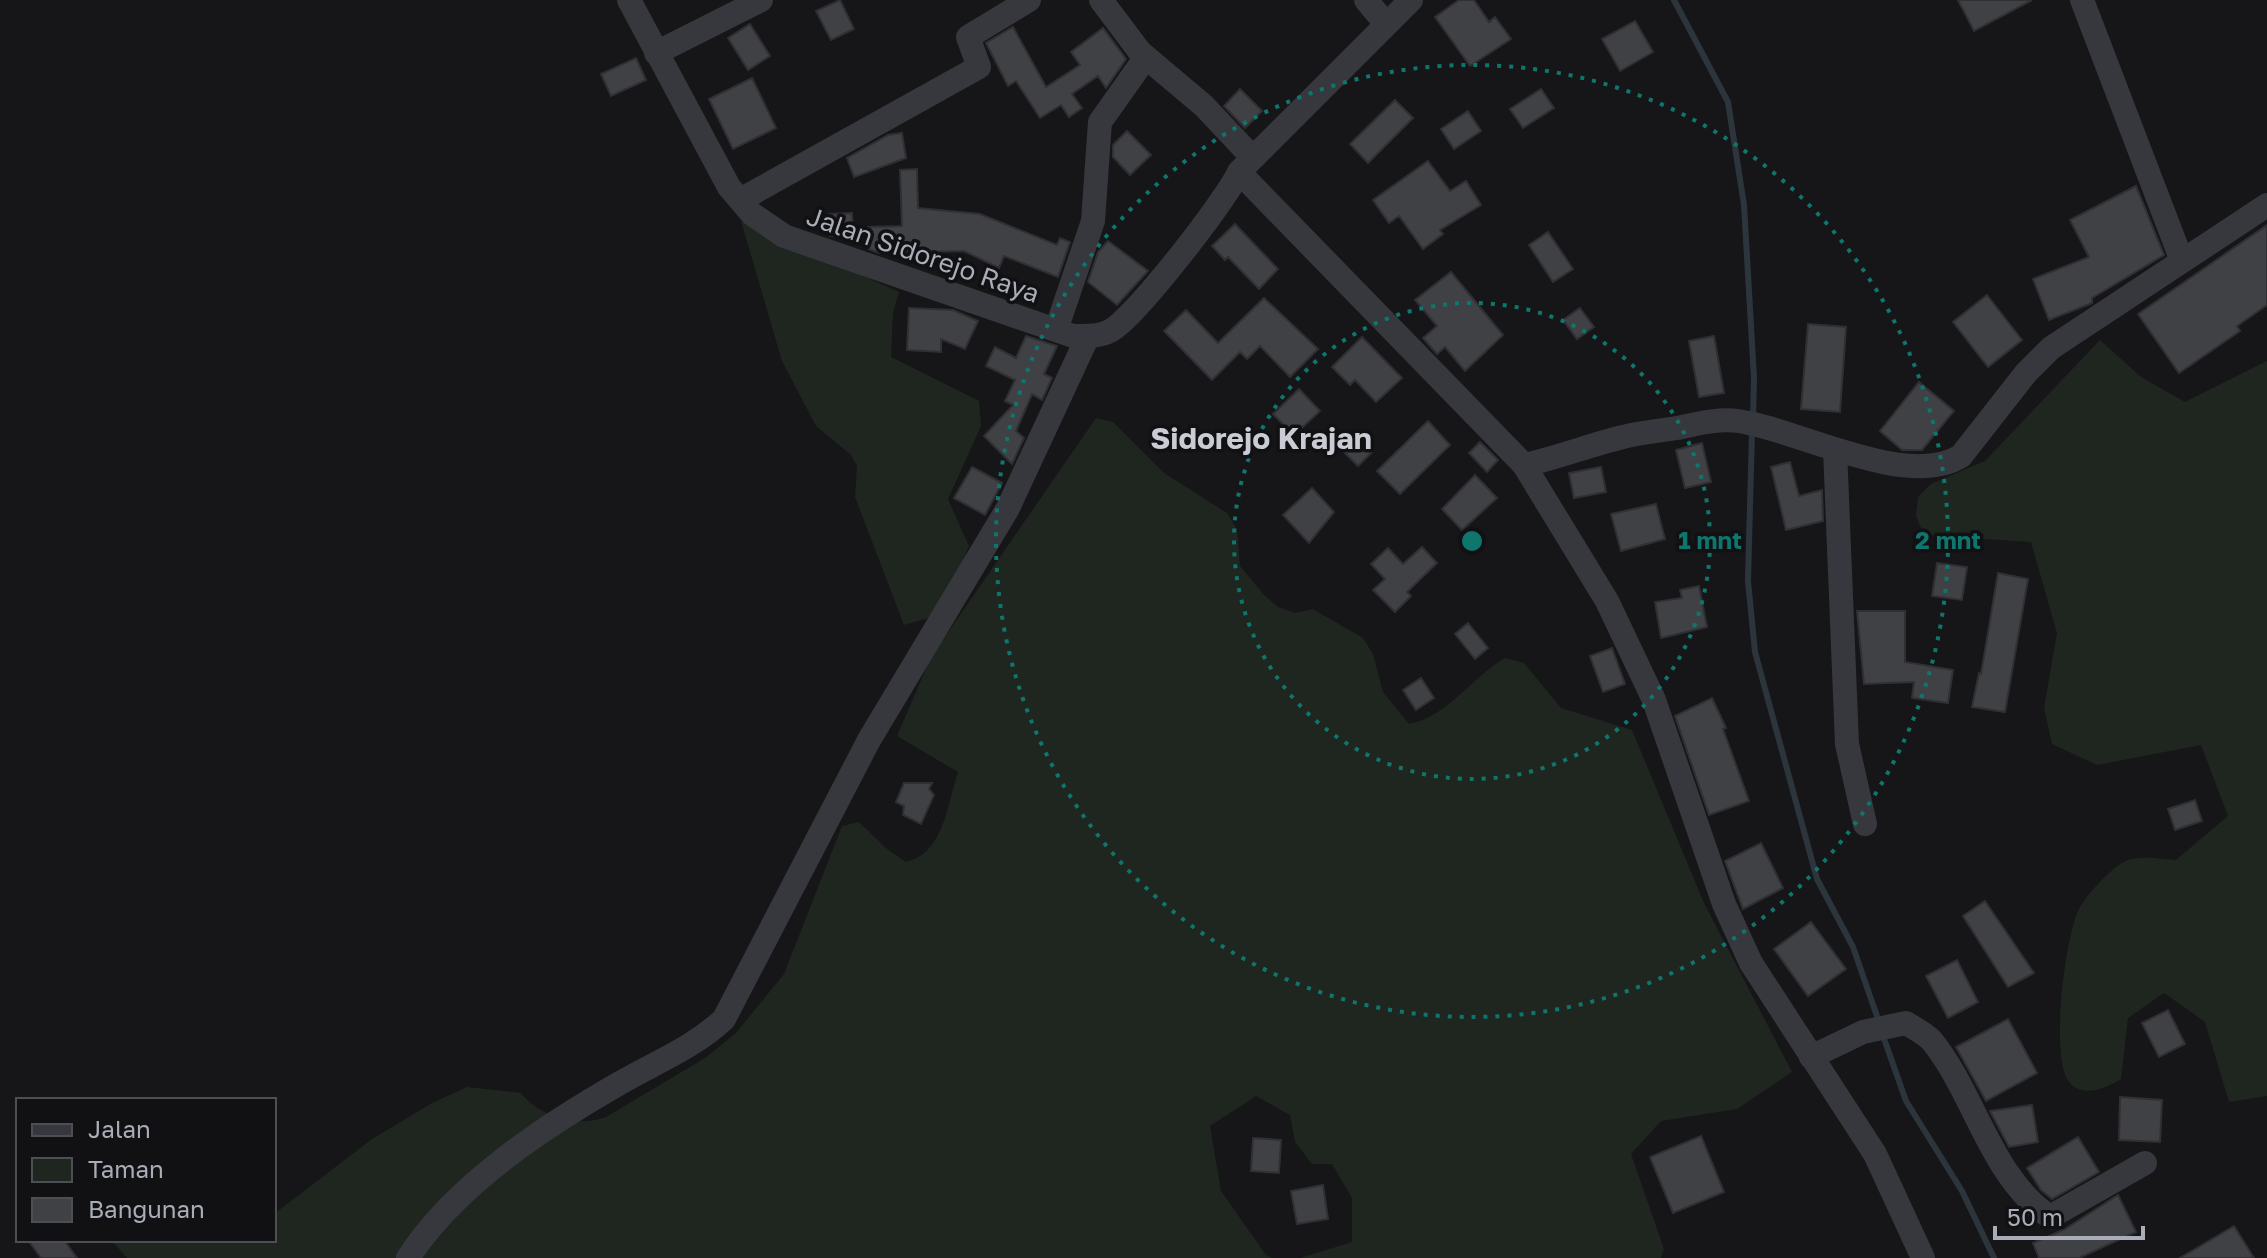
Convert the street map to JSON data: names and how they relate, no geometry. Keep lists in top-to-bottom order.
{
  "streets": {
    "street": ["Jalan Sidorejo Raya"]
  },
  "districts": ["Sidorejo Krajan"],
  "legend": ["Jalan", "Taman", "Bangunan"],
  "scale_bar": "50 m",
  "rings": ["1 mnt", "2 mnt"]
}
